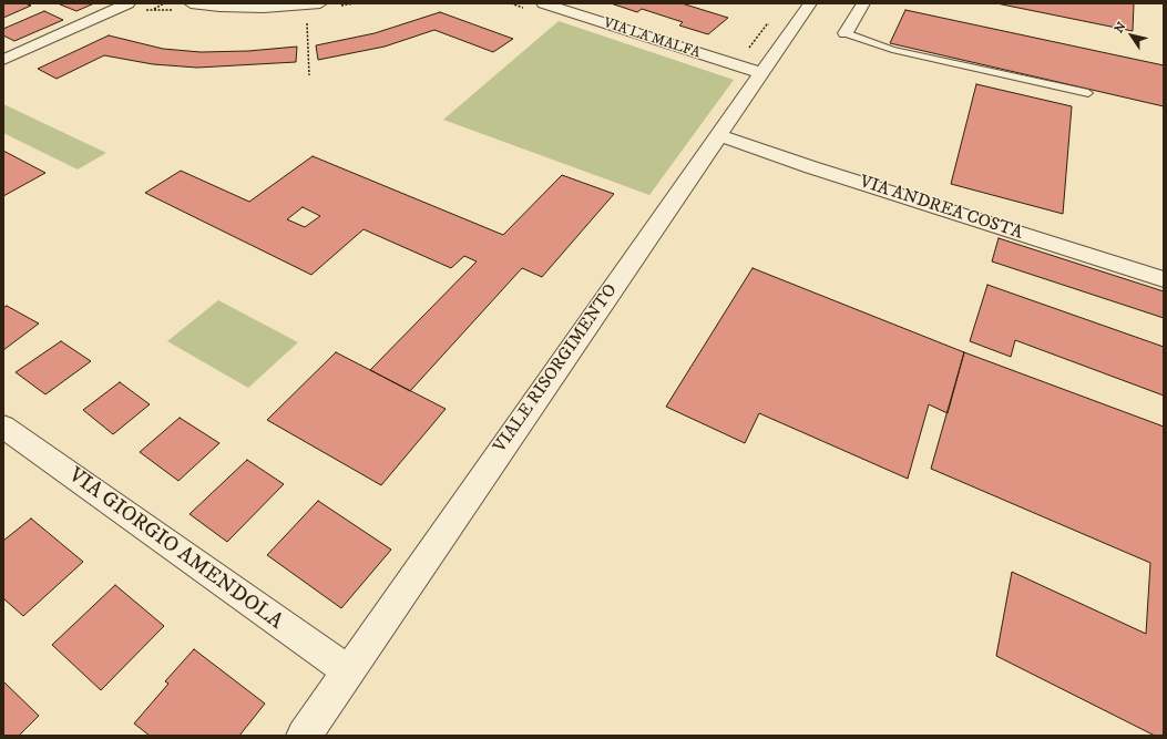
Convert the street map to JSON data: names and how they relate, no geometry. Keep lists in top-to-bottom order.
{
  "streets": {
    "street": [
      "VIA LA MALFA",
      "VIA ANDREA COSTA",
      "VIALE RISORGIMENTO",
      "VIA GIORGIO AMENDOLA"
    ]
  },
  "crossings": [
    ["VIA LA MALFA", "VIALE RISORGIMENTO"],
    ["VIA ANDREA COSTA", "VIALE RISORGIMENTO"],
    ["VIALE RISORGIMENTO", "VIA GIORGIO AMENDOLA"]
  ],
  "north": "top left"
}
